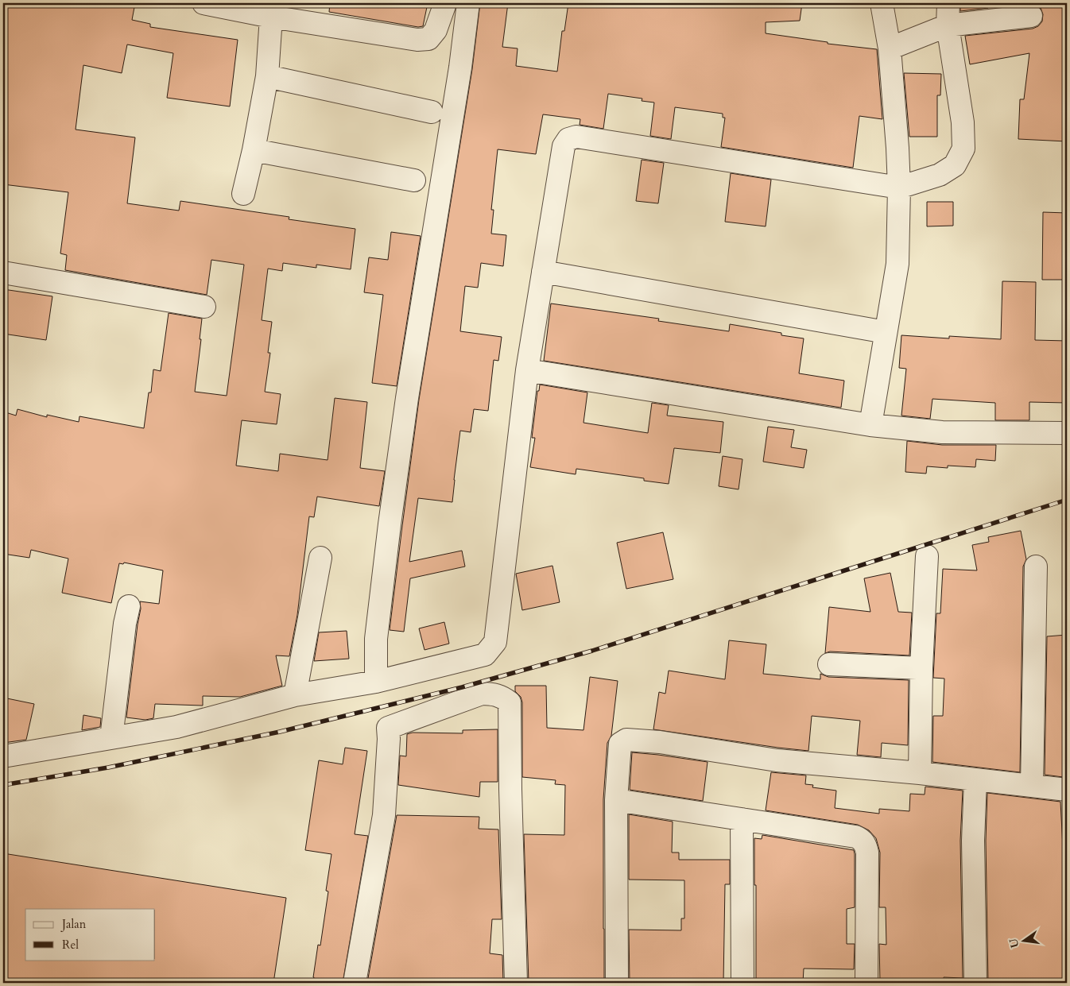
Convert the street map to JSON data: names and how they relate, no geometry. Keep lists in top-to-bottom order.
{
  "legend": ["Jalan", "Rel"],
  "north": "left"
}
